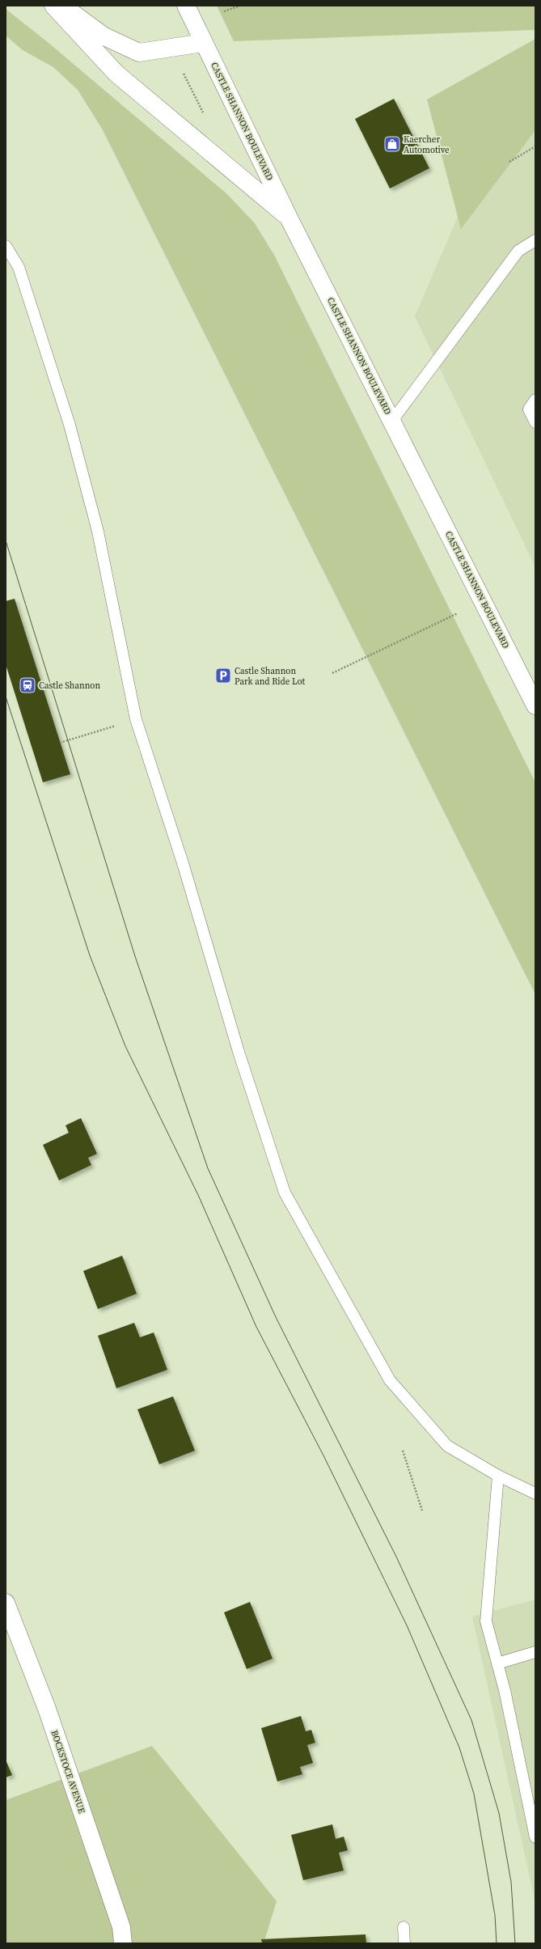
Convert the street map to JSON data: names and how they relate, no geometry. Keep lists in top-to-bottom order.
{
  "streets": {
    "street": ["CASTLE SHANNON BOULEVARD", "BOCKSTOCE AVENUE"]
  },
  "places": {
    "shop": ["Kaercher Automotive"],
    "parking": ["Castle Shannon Park and Ride Lot"],
    "station": ["Castle Shannon"]
  }
}
